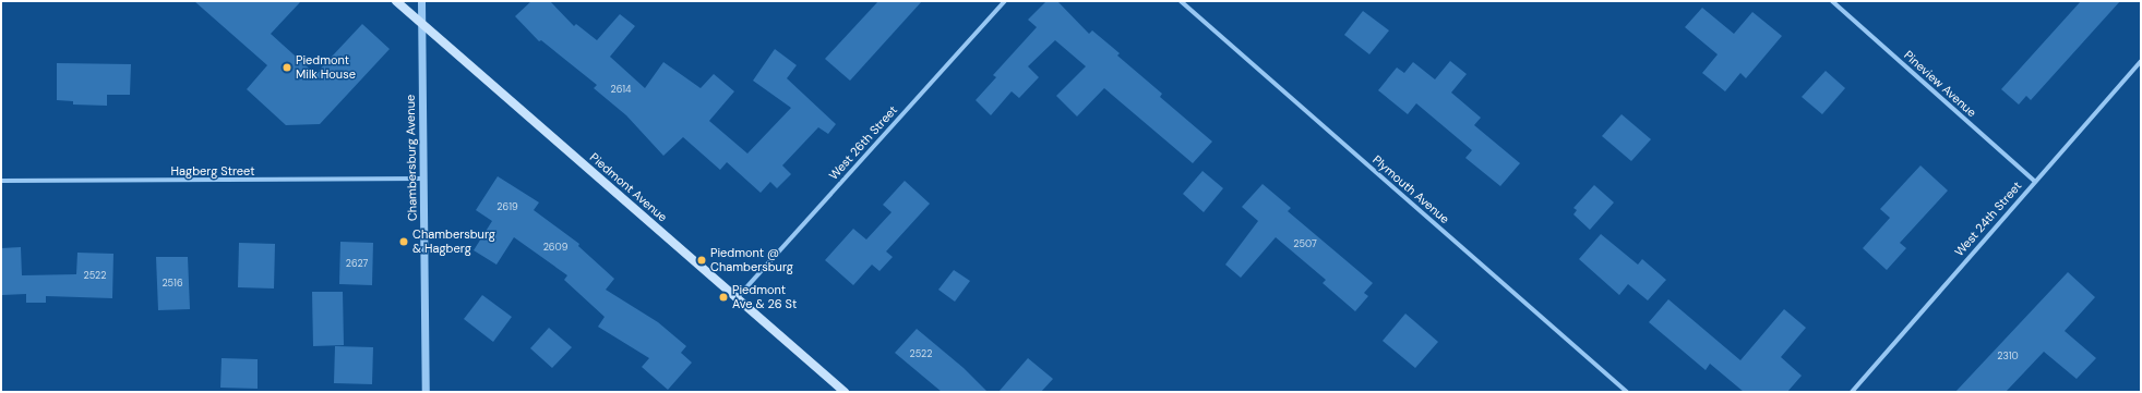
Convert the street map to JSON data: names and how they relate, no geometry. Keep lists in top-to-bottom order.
{
  "streets": {
    "main road": ["Piedmont Avenue"],
    "street": [
      "Pineview Avenue",
      "West 26th Street",
      "Chambersburg Avenue",
      "Hagberg Street",
      "Plymouth Avenue",
      "West 24th Street"
    ]
  },
  "crossings": [
    ["Pineview Avenue", "West 24th Street"],
    ["West 26th Street", "Piedmont Avenue"],
    ["Chambersburg Avenue", "Hagberg Street"],
    ["Chambersburg Avenue", "Piedmont Avenue"]
  ],
  "places": [
    "Piedmont Milk House",
    "Chambersburg & Hagberg",
    "Piedmont @ Chambersburg",
    "Piedmont Ave & 26 St"
  ],
  "house_numbers": [
    "2614",
    "2619",
    "2507",
    "2609",
    "2627",
    "2522",
    "2516",
    "2522",
    "2310"
  ]
}
